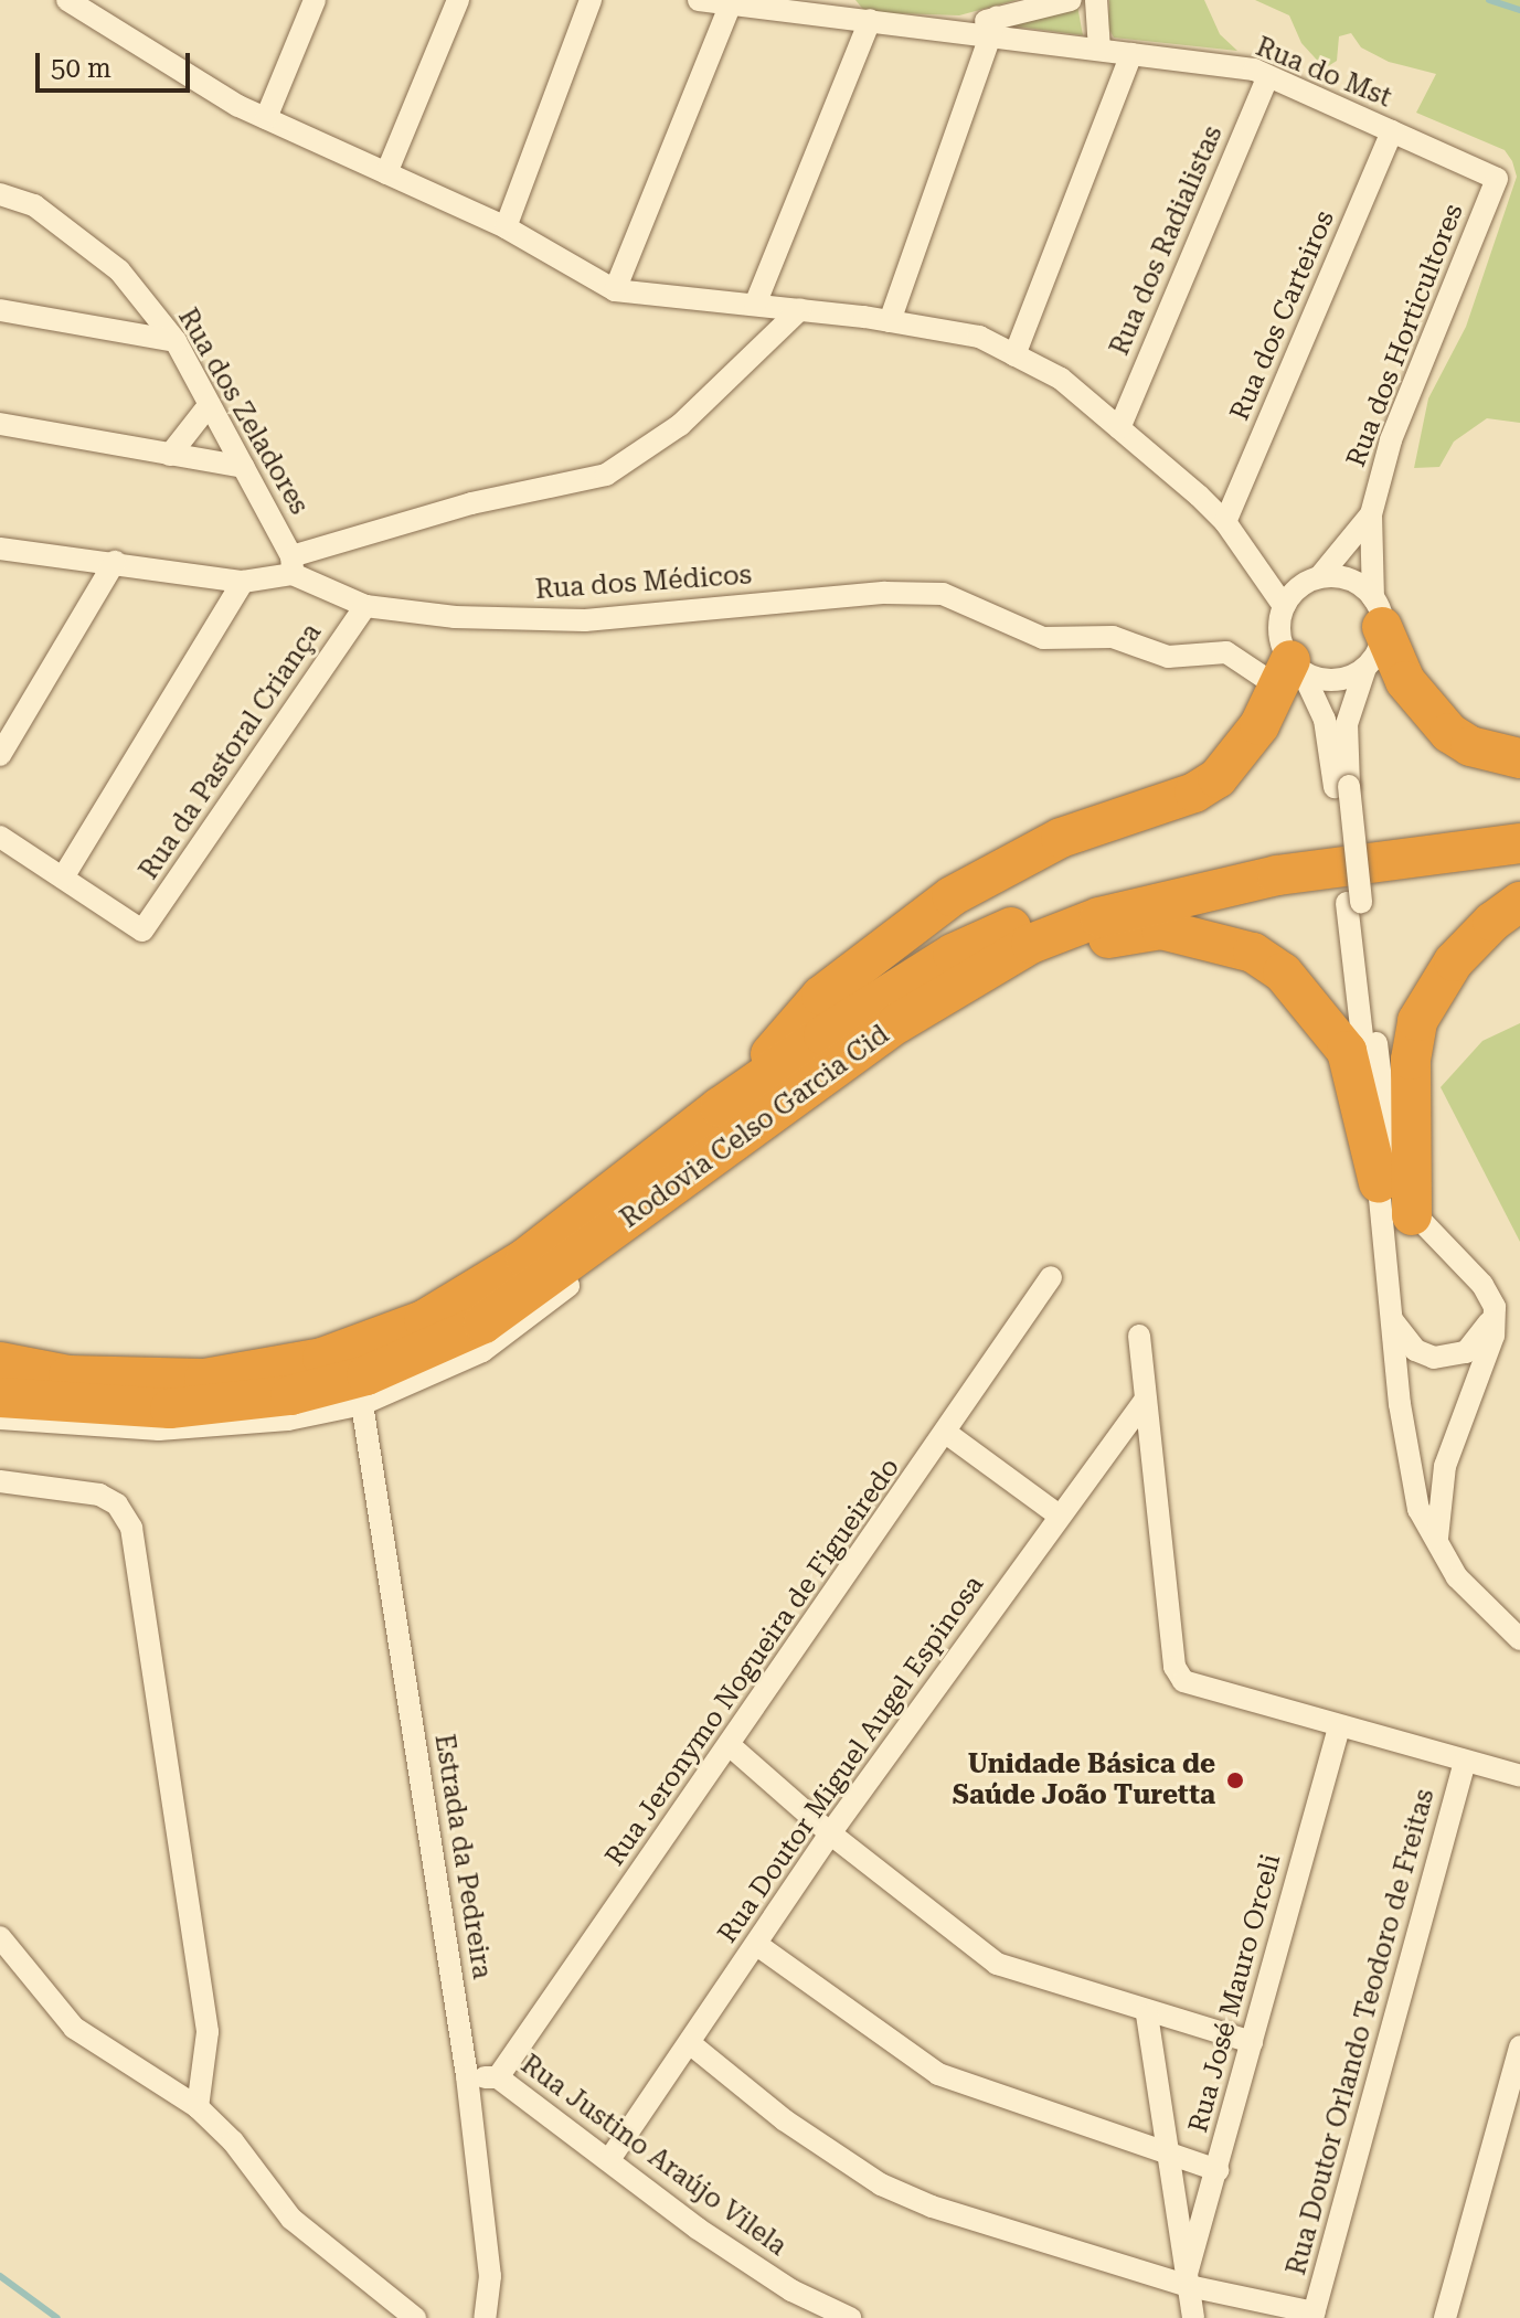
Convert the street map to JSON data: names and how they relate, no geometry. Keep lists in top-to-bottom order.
{
  "streets": {
    "highway": ["Rodovia Celso Garcia Cid"],
    "street": [
      "Rua do Mst",
      "Rua dos Radialistas",
      "Rua dos Carteiros",
      "Rua dos Horticultores",
      "Rua dos Zeladores",
      "Rua dos Médicos",
      "Rua da Pastoral Criança",
      "Rua Jeronymo Nogueira de Figueiredo",
      "Rua Doutor Miguel Augel Espinosa",
      "Estrada da Pedreira",
      "Rua José Mauro Orceli",
      "Rua Doutor Orlando Teodoro de Freitas",
      "Rua Justino Araújo Vilela"
    ]
  },
  "crossings": [
    ["Rua do Mst", "Rua dos Radialistas"],
    ["Rua do Mst", "Rua dos Carteiros"],
    ["Rua do Mst", "Rua dos Horticultores"],
    ["Rua dos Horticultores", "Rua dos Médicos"],
    ["Rua dos Zeladores", "Rua dos Médicos"],
    ["Rua dos Médicos", "Rua da Pastoral Criança"],
    ["Rua Jeronymo Nogueira de Figueiredo", "Rua Justino Araújo Vilela"],
    ["Rua Doutor Miguel Augel Espinosa", "Rua Justino Araújo Vilela"],
    ["Estrada da Pedreira", "Rua Justino Araújo Vilela"]
  ],
  "places": ["Unidade Básica de Saúde João Turetta"],
  "scale_bar": "50 m"
}
